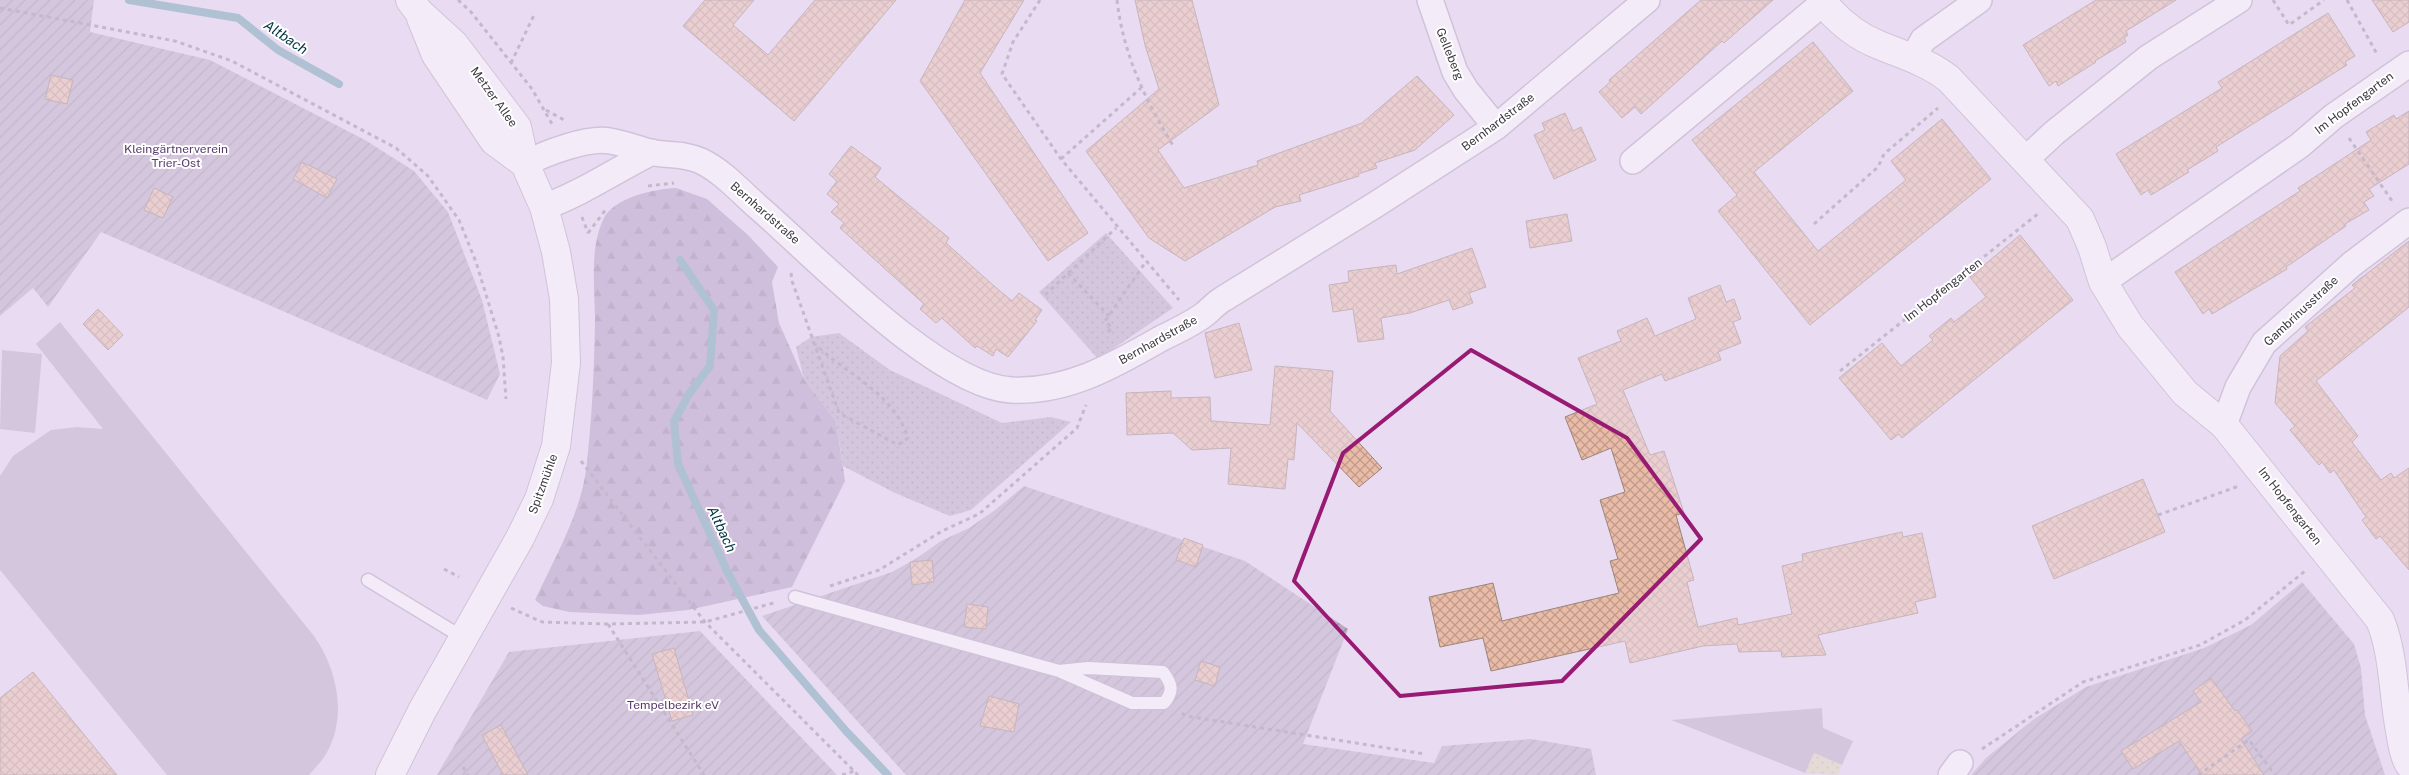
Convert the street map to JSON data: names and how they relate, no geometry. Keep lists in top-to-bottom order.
{
  "streets": {
    "street": [
      "Gelleberg",
      "Metzer Allee",
      "Im Hopfengarten",
      "Bernhardstraße",
      "Gambrinusstraße",
      "Spitzmühle"
    ]
  },
  "crossings": [
    ["Gelleberg", "Bernhardstraße"],
    ["Metzer Allee", "Bernhardstraße"],
    ["Metzer Allee", "Spitzmühle"],
    ["Im Hopfengarten", "Gambrinusstraße"],
    ["Bernhardstraße", "Spitzmühle"]
  ],
  "water": ["Altbach"],
  "parks": ["Kleingärtnerverein Trier-Ost", "Tempelbezirk eV"]
}
